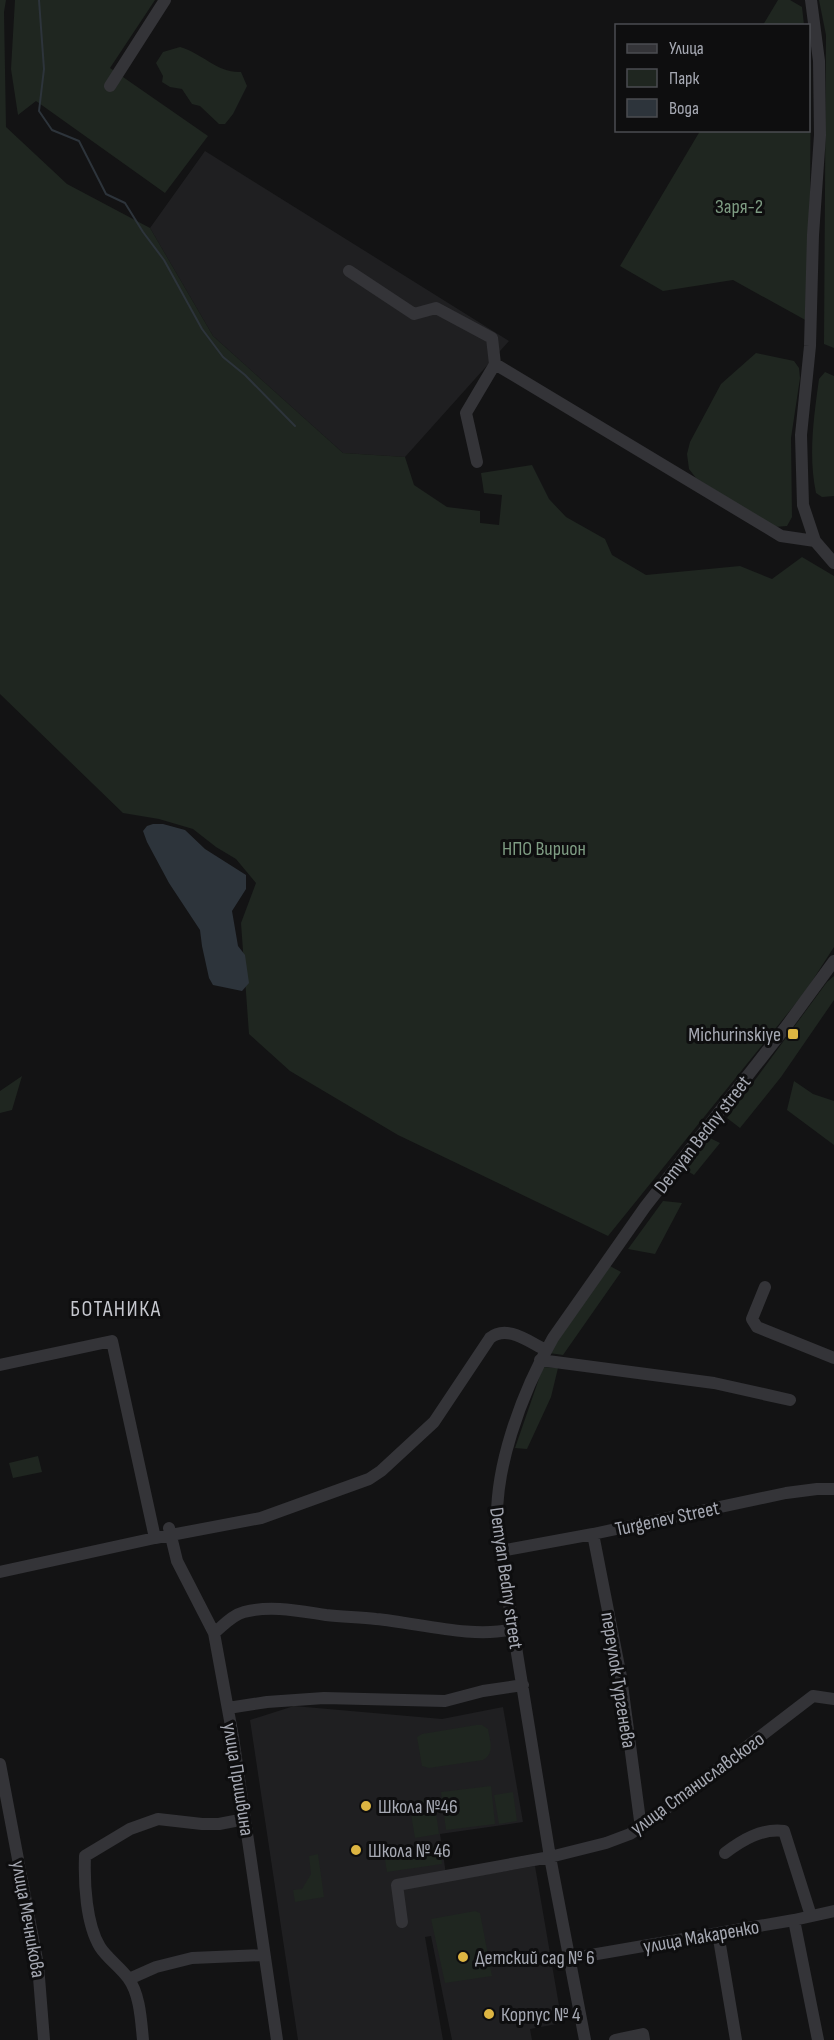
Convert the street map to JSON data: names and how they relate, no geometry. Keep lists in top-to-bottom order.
{
  "streets": {
    "street": [
      "Demyan Bedny street",
      "Turgenev Street",
      "переулок Тургенева",
      "улица Пришвина",
      "улица Станиславского",
      "улица Мечникова",
      "улица Макаренко"
    ]
  },
  "crossings": [
    ["Demyan Bedny street", "Turgenev Street"],
    ["Demyan Bedny street", "улица Станиславского"],
    ["Demyan Bedny street", "улица Макаренко"],
    ["Turgenev Street", "переулок Тургенева"],
    ["переулок Тургенева", "улица Станиславского"]
  ],
  "districts": ["БОТАНИКА"],
  "parks": ["Заря-2", "НПО Вирион"],
  "places": {
    "transit": ["Michurinskiye"],
    "other": [
      "Школа №46",
      "Школа № 46",
      "Детский сад № 6",
      "Корпус № 4"
    ]
  },
  "legend": ["Улица", "Парк", "Вода"]
}
